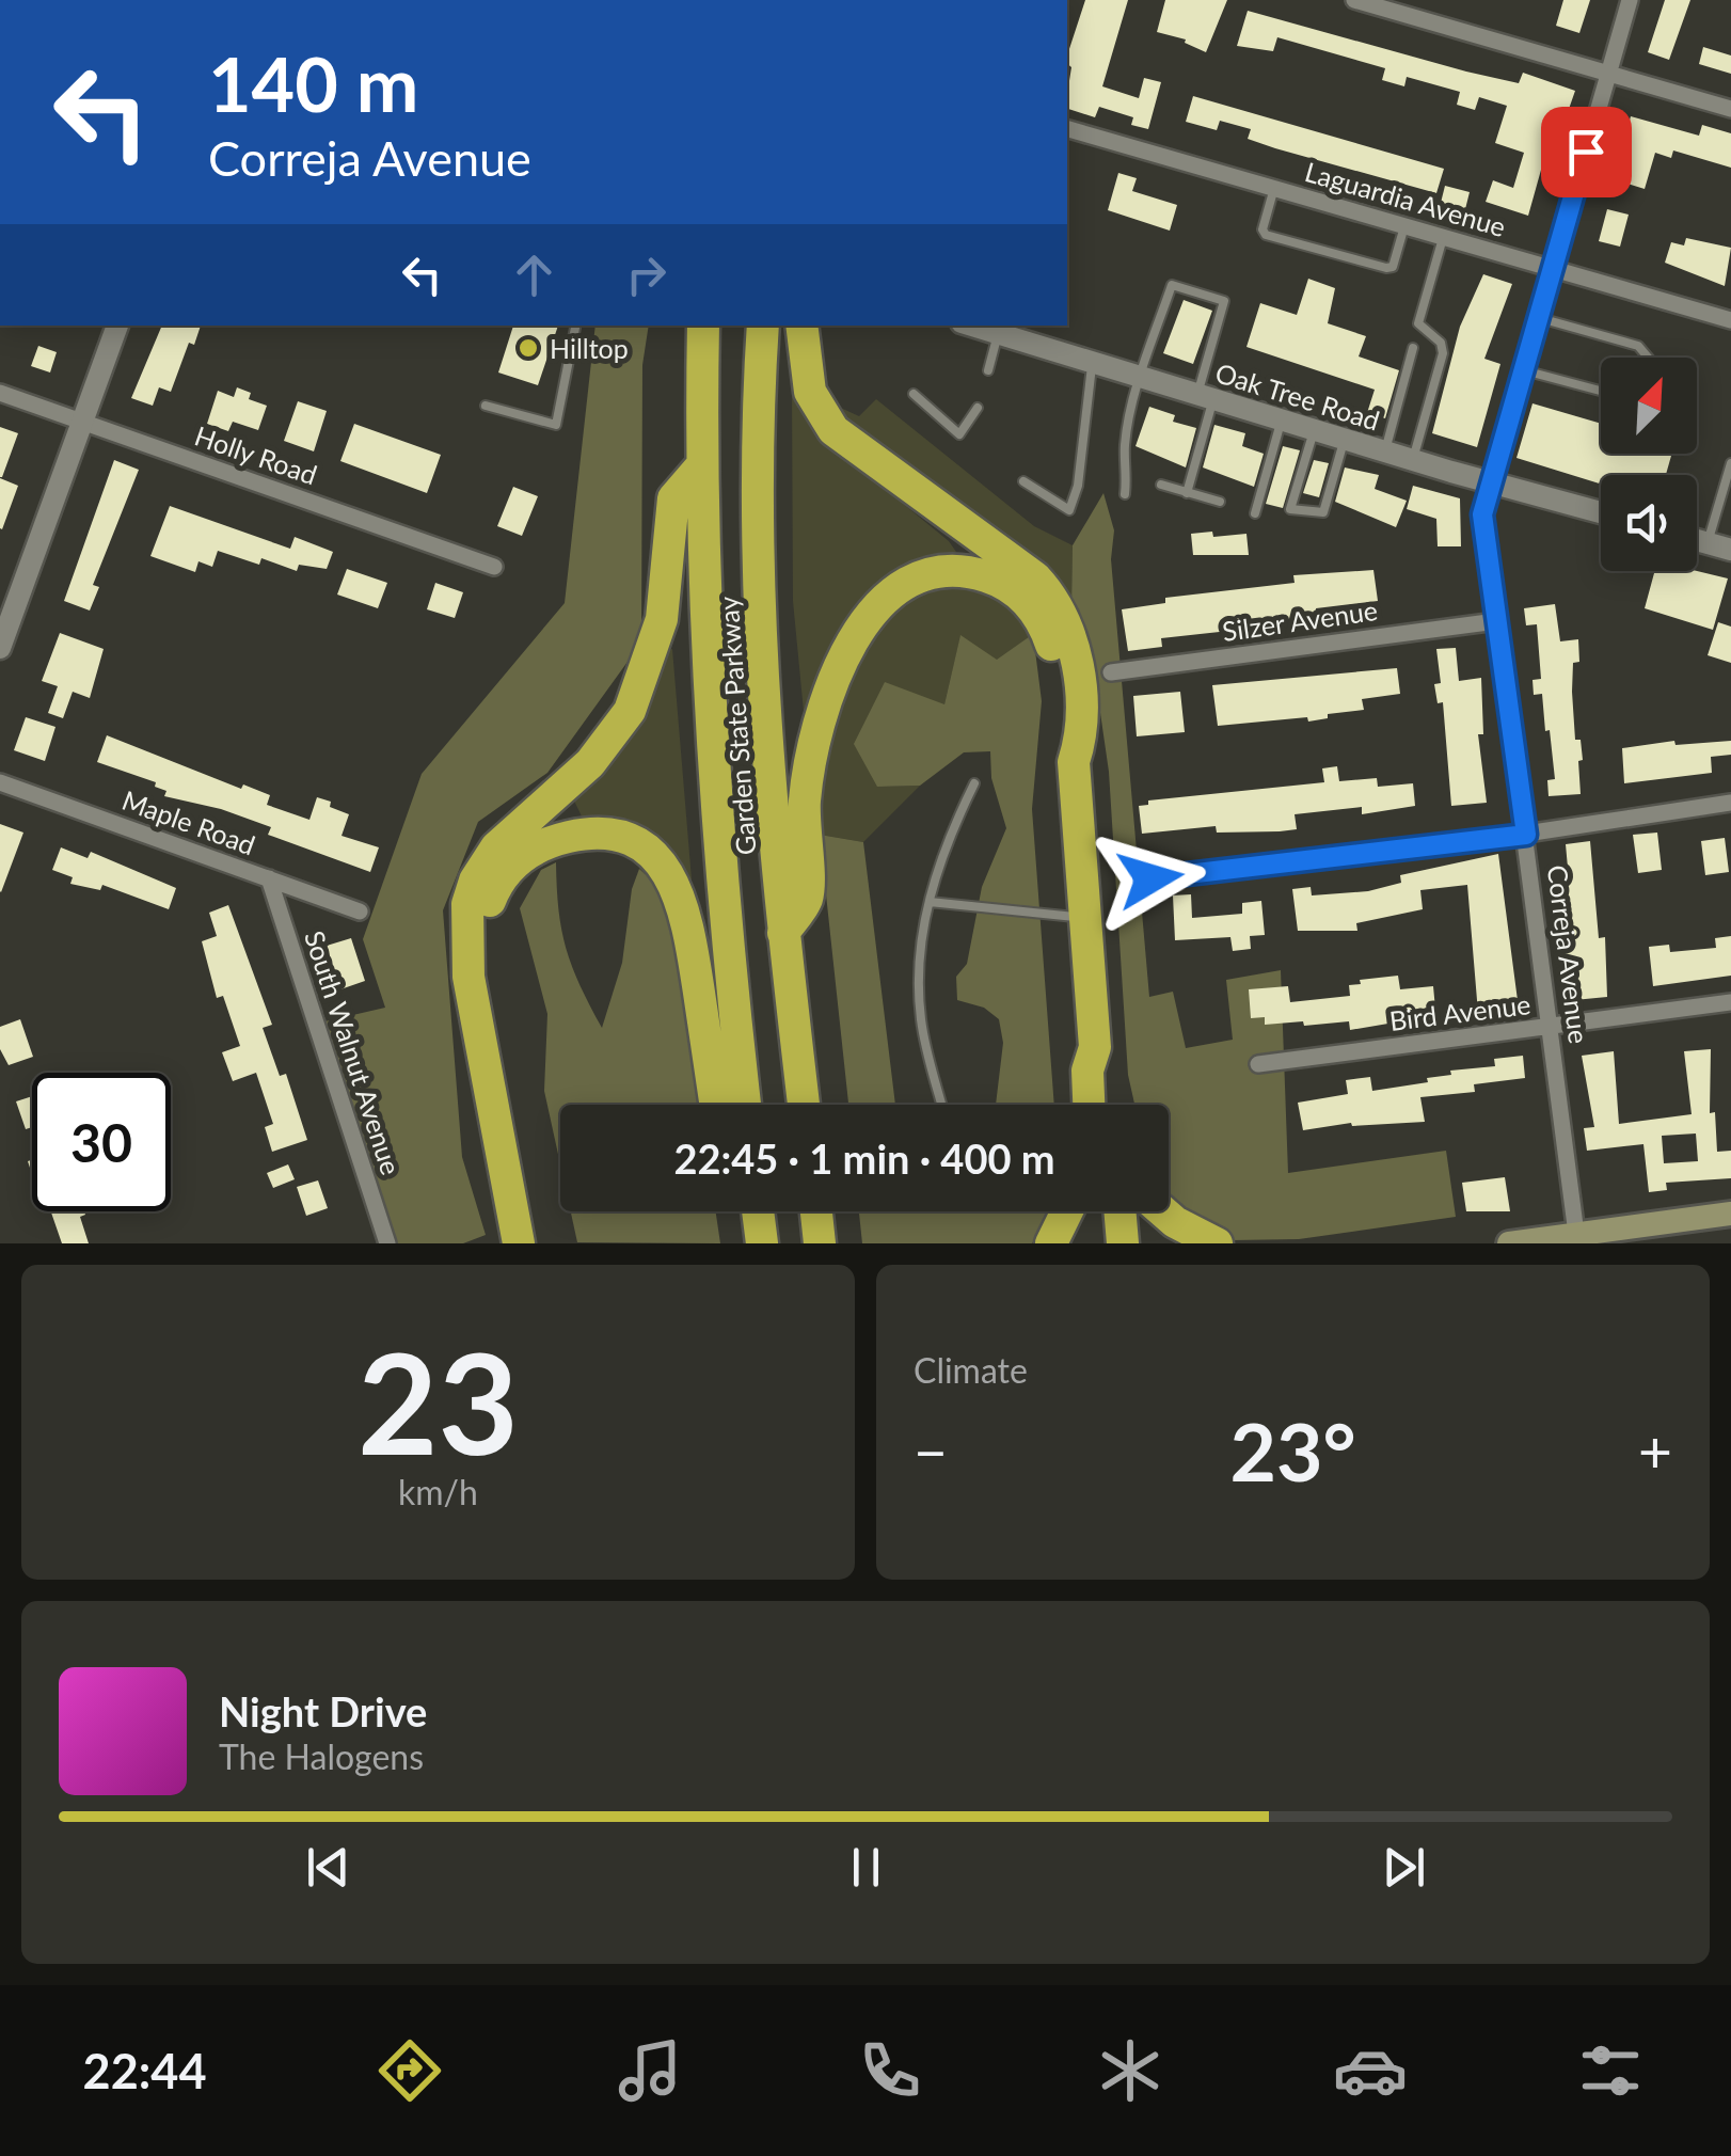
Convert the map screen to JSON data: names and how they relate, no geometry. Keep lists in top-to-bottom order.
{
  "streets": {
    "highway": ["Garden State Parkway"],
    "street": [
      "Laguardia Avenue",
      "Oak Tree Road",
      "Holly Road",
      "Silzer Avenue",
      "Maple Road",
      "Correja Avenue",
      "Bird Avenue",
      "South Walnut Avenue"
    ]
  },
  "crossings": [
    ["Laguardia Avenue", "Correja Avenue"],
    ["Oak Tree Road", "Correja Avenue"],
    ["Silzer Avenue", "Correja Avenue"],
    ["Maple Road", "South Walnut Avenue"],
    ["Correja Avenue", "Bird Avenue"]
  ],
  "places": ["Hilltop"],
  "north": "top right",
  "page": {
    "turn": ["140 m", "Correja Avenue"],
    "limit": "30",
    "trip": "22:45 · 1 min · 400 m",
    "tile": [
      ["23", "km/h"],
      "Climate"
    ],
    "heat": ["−", "23°", "+"],
    "song": ["Night Drive", "The Halogens"],
    "tabs": "22:44"
  }
}
